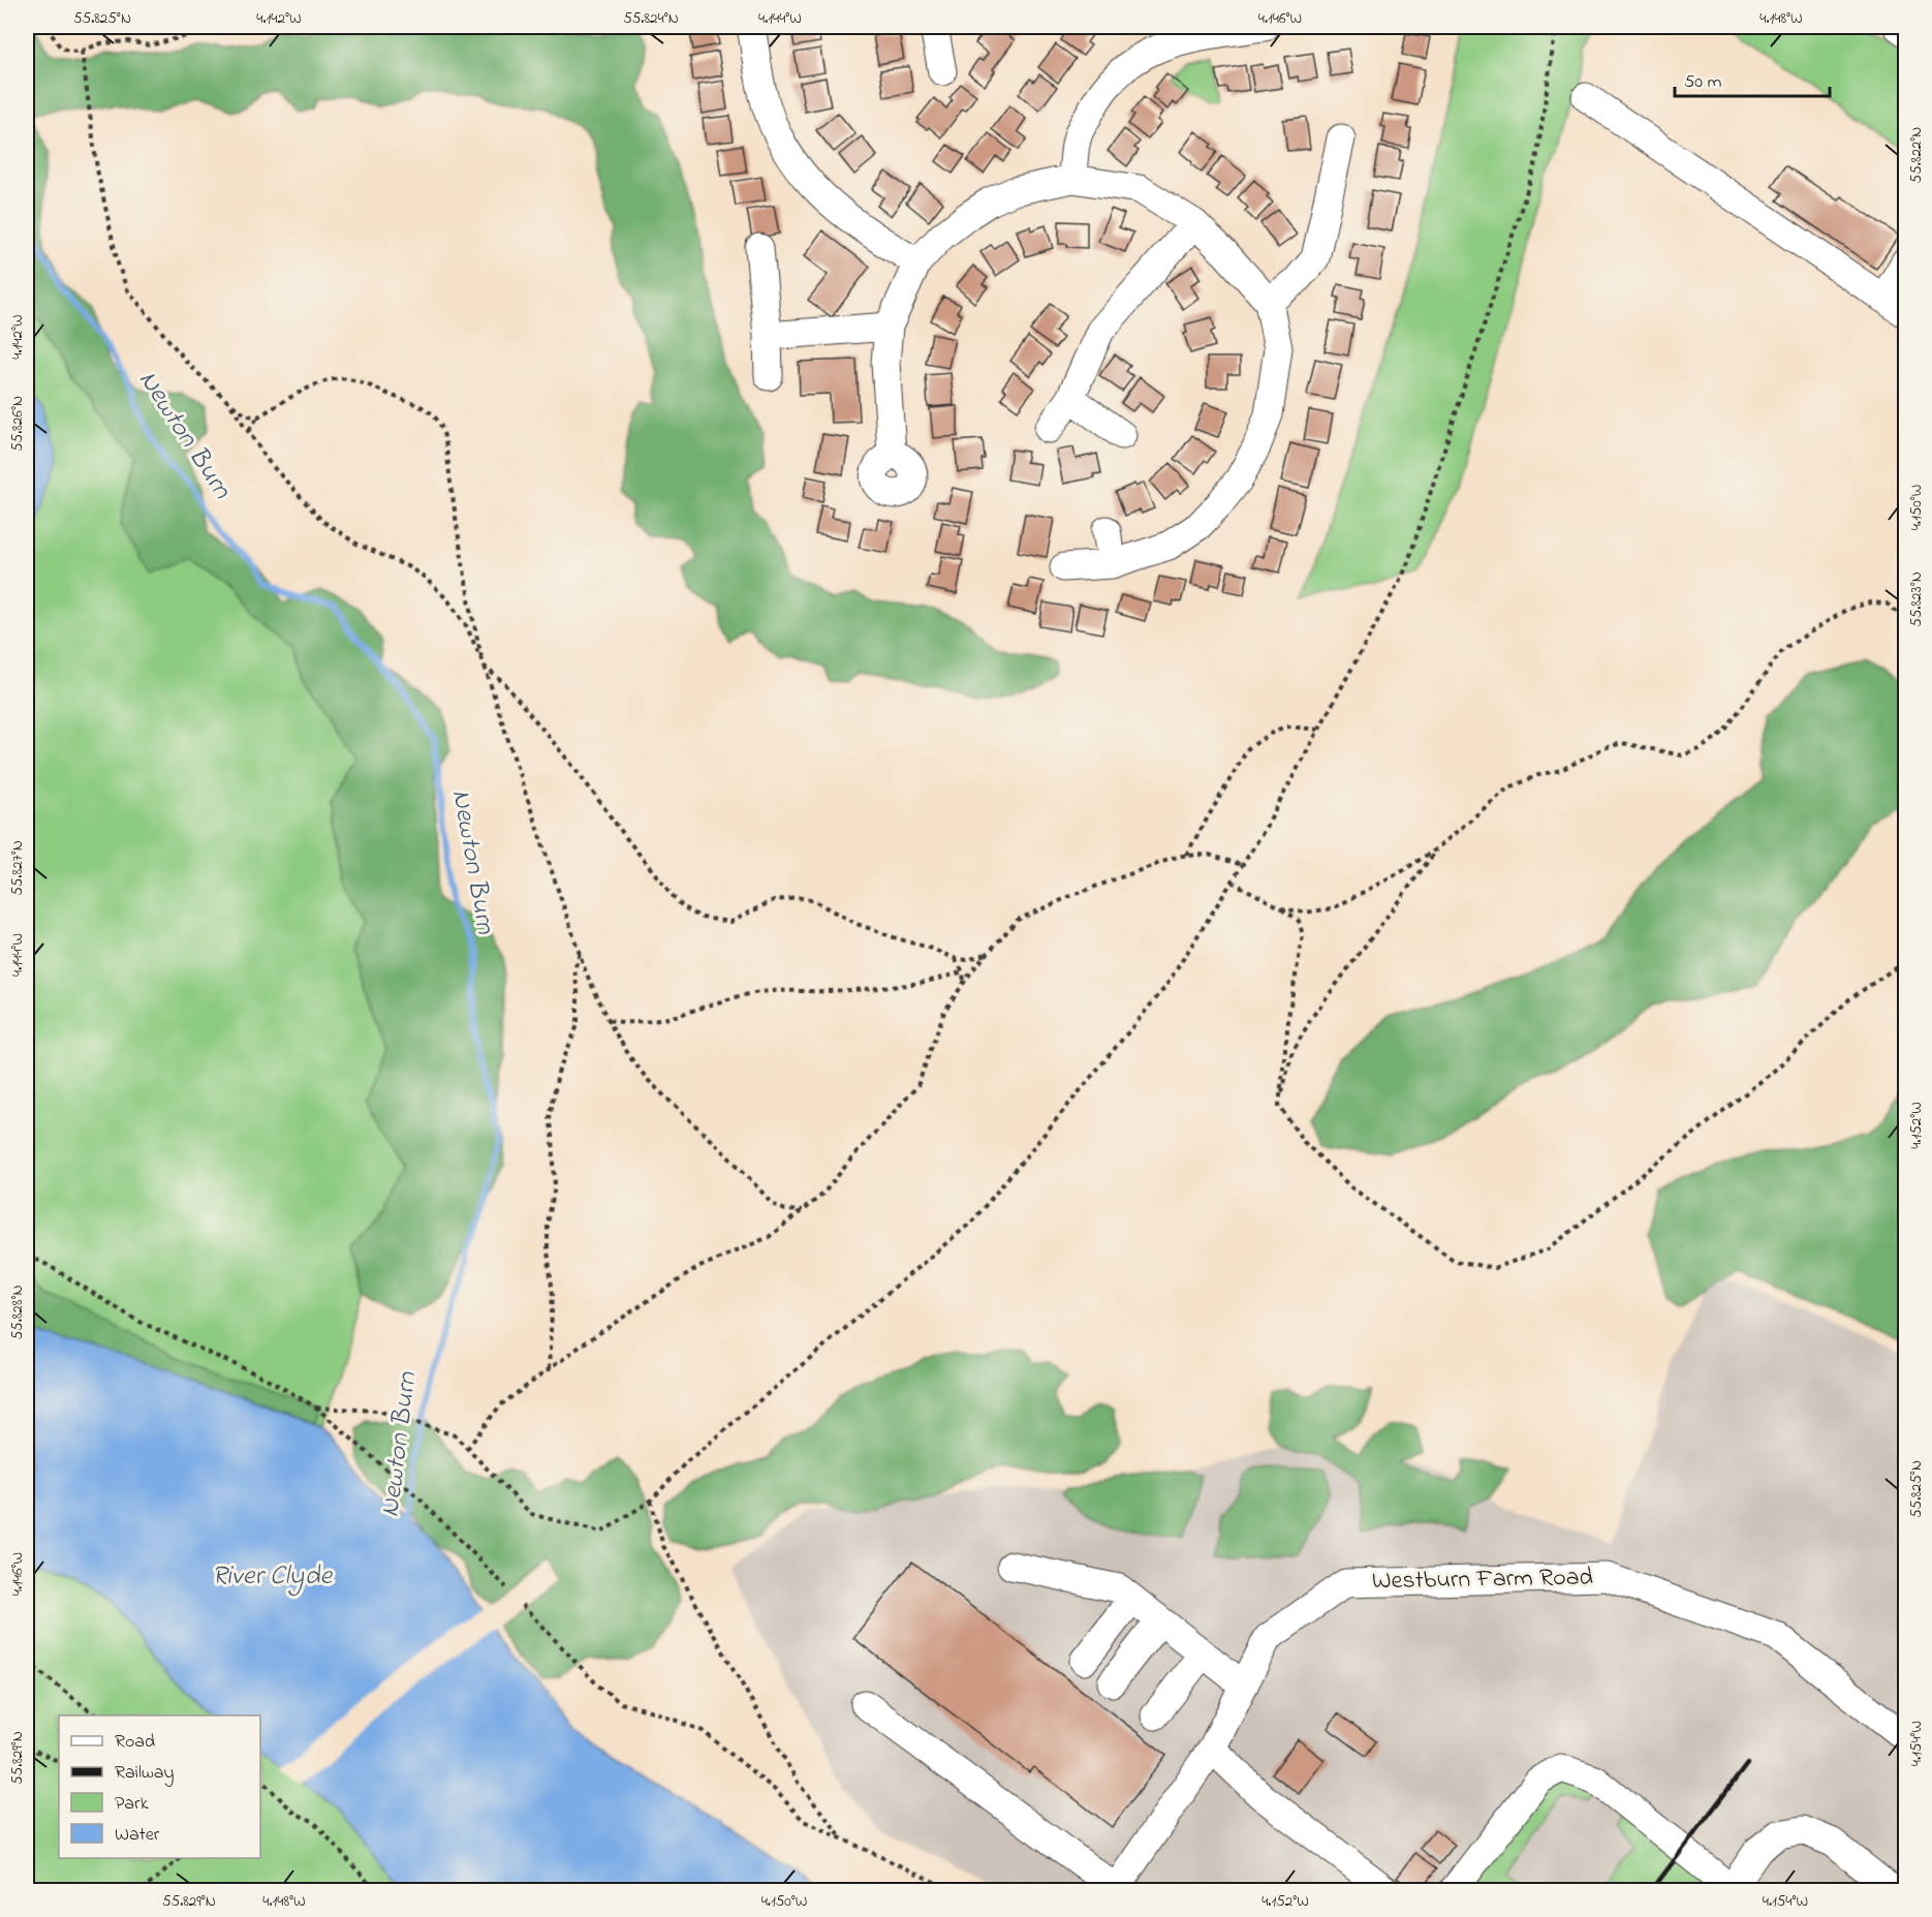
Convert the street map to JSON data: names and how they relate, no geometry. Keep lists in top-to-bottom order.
{
  "streets": {
    "street": ["Westburn Farm Road"]
  },
  "water": ["Newton Burn", "River Clyde"],
  "legend": [
    "Road",
    "Railway",
    "Park",
    "Water"
  ],
  "scale_bar": "50 m",
  "coordinates": [
    "55.825°N",
    "4.142°W",
    "55.824°N",
    "4.144°W",
    "4.146°W",
    "4.148°W",
    "55.822°N",
    "55.826°N",
    "4.150°W",
    "55.823°N",
    "55.827°N",
    "4.152°W",
    "55.828°N",
    "4.154°W",
    "55.829°N"
  ]
}
